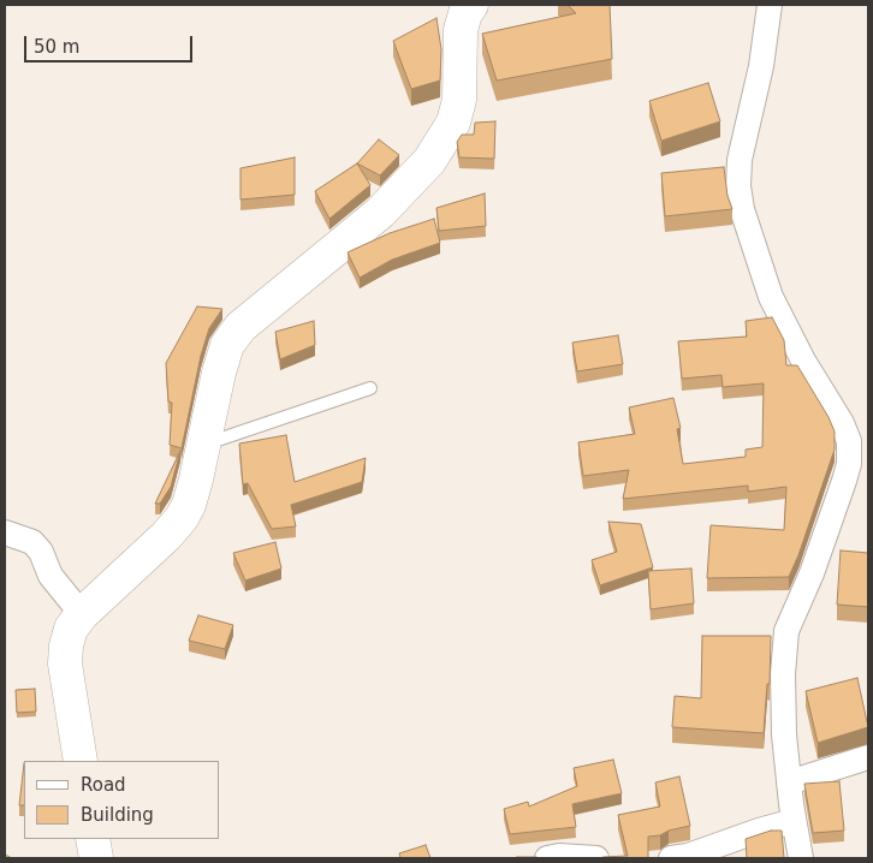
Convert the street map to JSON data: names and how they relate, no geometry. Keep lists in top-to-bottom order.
{
  "legend": ["Road", "Building"],
  "scale_bar": "50 m"
}
